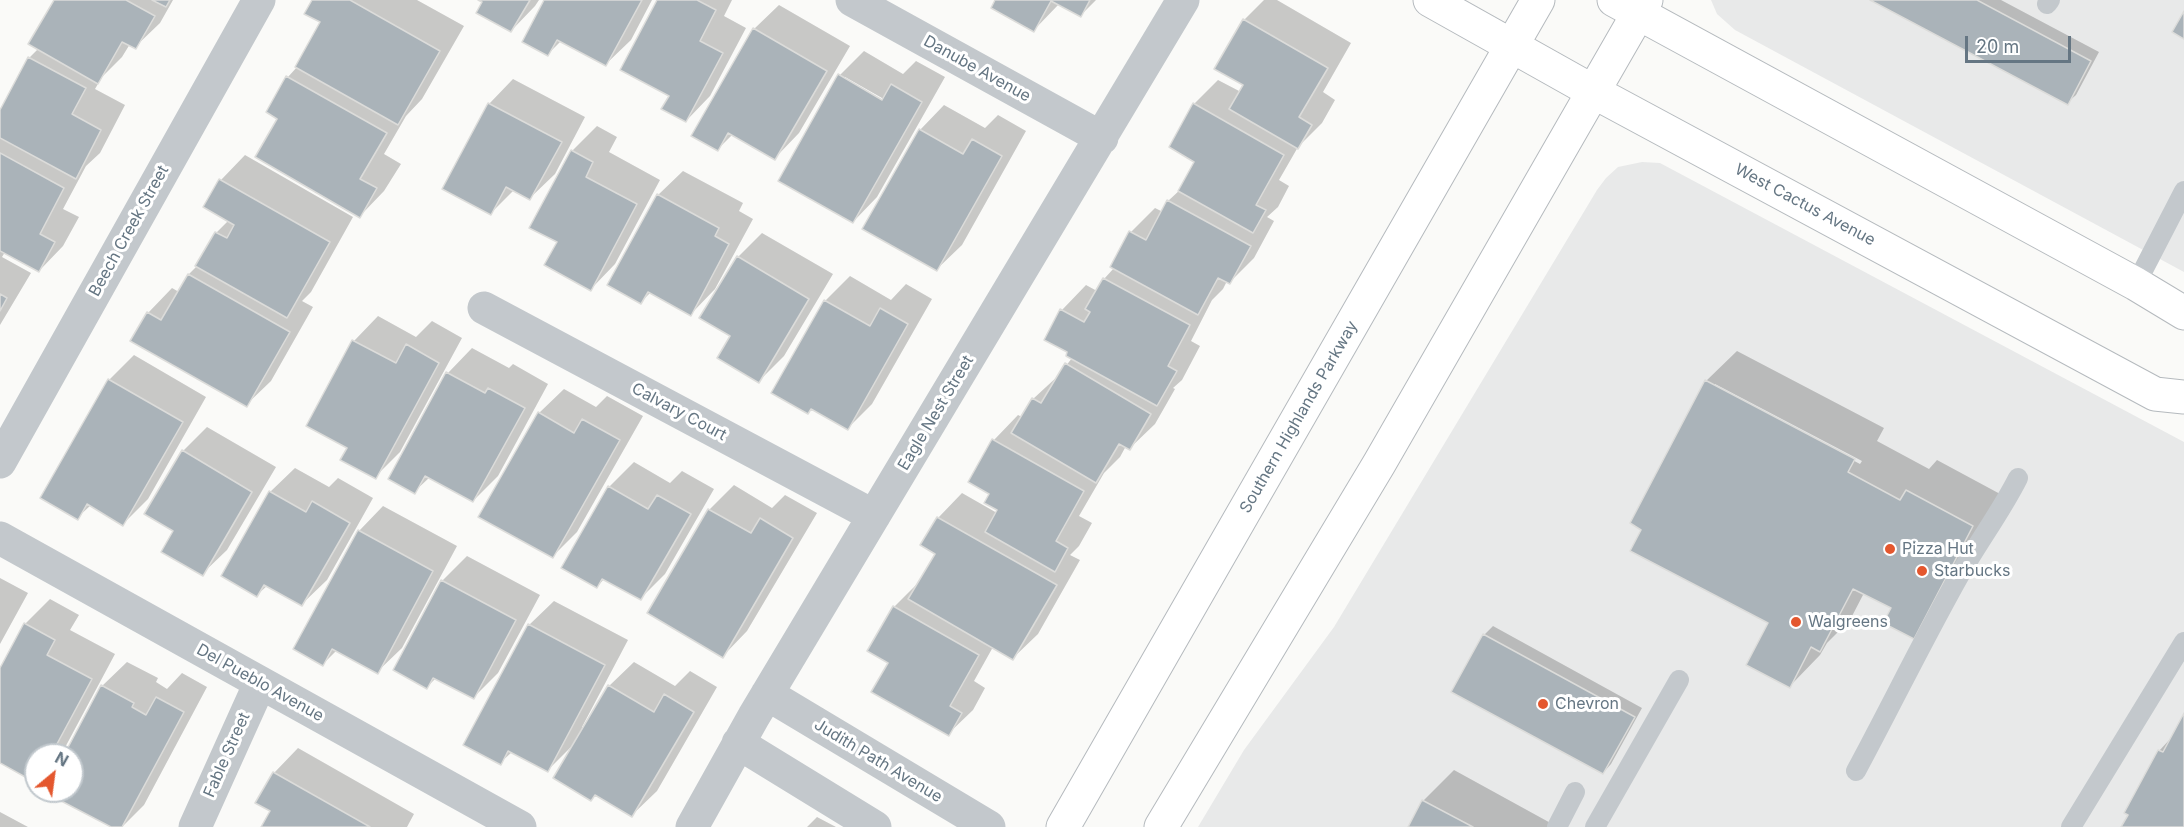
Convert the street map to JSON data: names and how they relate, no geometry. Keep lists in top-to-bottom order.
{
  "streets": {
    "main road": ["West Cactus Avenue", "Southern Highlands Parkway"],
    "street": [
      "Danube Avenue",
      "Beech Creek Street",
      "Calvary Court",
      "Eagle Nest Street",
      "Del Pueblo Avenue",
      "Fable Street",
      "Judith Path Avenue"
    ]
  },
  "crossings": [
    ["Danube Avenue", "Eagle Nest Street"],
    ["West Cactus Avenue", "Southern Highlands Parkway"],
    ["Calvary Court", "Eagle Nest Street"],
    ["Eagle Nest Street", "Judith Path Avenue"],
    ["Del Pueblo Avenue", "Fable Street"]
  ],
  "places": [
    "Pizza Hut",
    "Starbucks",
    "Walgreens",
    "Chevron"
  ],
  "scale_bar": "20 m",
  "north": "top right"
}
